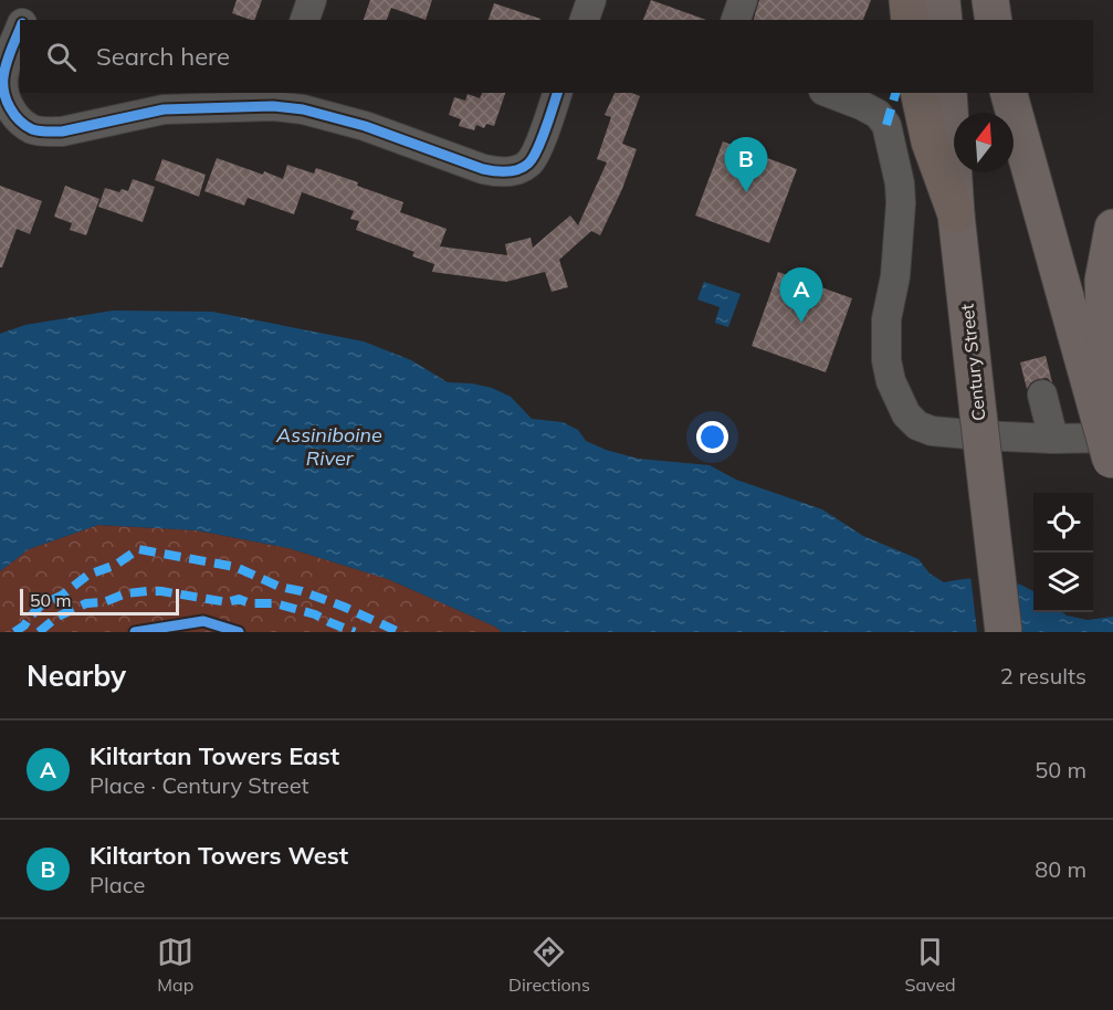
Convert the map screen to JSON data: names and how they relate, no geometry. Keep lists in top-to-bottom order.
{
  "streets": {
    "main road": ["Century Street"]
  },
  "water": ["Assiniboine River"],
  "scale_bar": "50 m",
  "north": "top",
  "page": {
    "search": "Search here",
    "pins": ["B", "A"],
    "scale": "50 m",
    "heading": ["Nearby", "2 results"],
    "list": [
      {
        "mark": "A",
        "name": "Kiltartan Towers East",
        "note": "Place · Century Street",
        "value": "50 m"
      },
      {
        "mark": "B",
        "name": "Kiltarton Towers West",
        "note": "Place",
        "value": "80 m"
      }
    ],
    "nav": ["Map", "Directions", "Saved"]
  }
}
